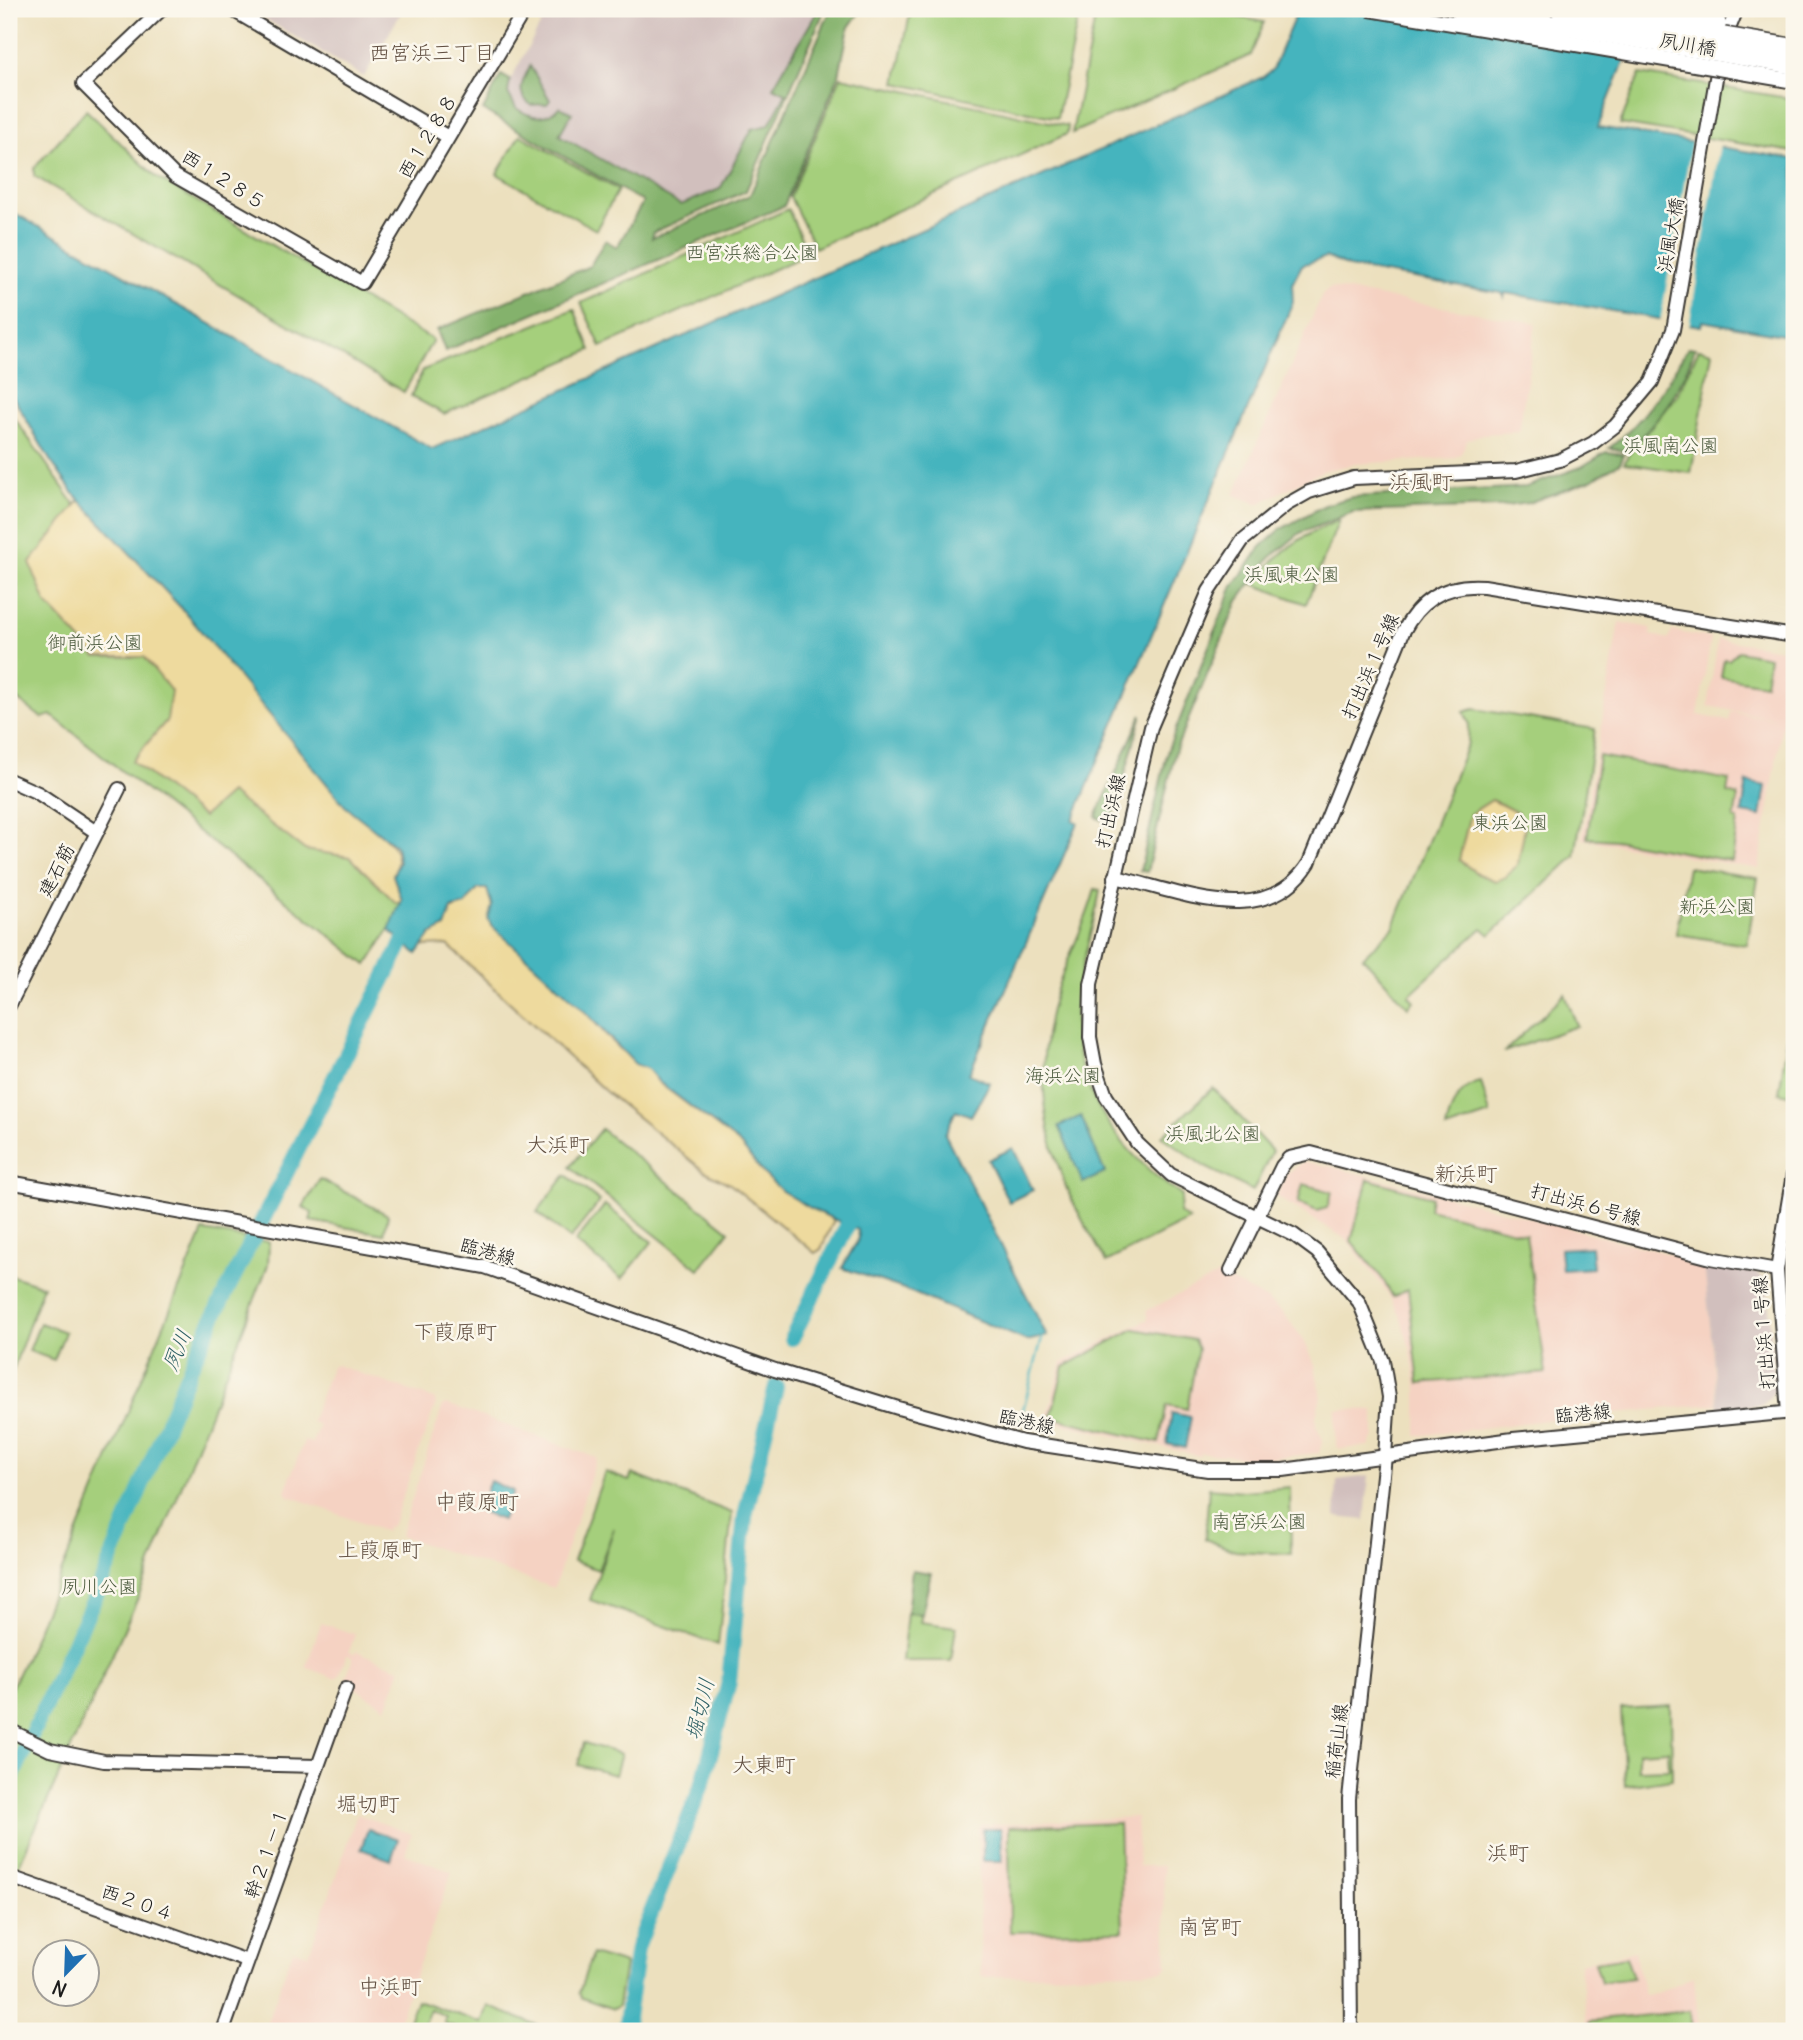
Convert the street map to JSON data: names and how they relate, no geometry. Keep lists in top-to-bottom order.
{
  "streets": {
    "main road": ["夙川橋"],
    "street": [
      "西１２８８",
      "西１２８５",
      "浜風大橋",
      "打出浜１号線",
      "打出浜線",
      "建石筋",
      "打出浜６号線",
      "臨港線",
      "稲荷山線",
      "幹２１－１",
      "西２０４"
    ]
  },
  "crossings": [
    ["西１２８８", "西１２８５"],
    ["浜風大橋", "打出浜線"],
    ["打出浜１号線", "打出浜線"],
    ["打出浜１号線", "打出浜６号線"],
    ["打出浜１号線", "臨港線"],
    ["打出浜線", "打出浜６号線"],
    ["打出浜線", "臨港線"],
    ["打出浜線", "稲荷山線"],
    ["臨港線", "稲荷山線"],
    ["幹２１－１", "西２０４"]
  ],
  "districts": [
    "西宮浜三丁目",
    "浜風町",
    "大浜町",
    "新浜町",
    "下葭原町",
    "中葭原町",
    "上葭原町",
    "大東町",
    "堀切町",
    "浜町",
    "南宮町",
    "中浜町"
  ],
  "water": ["夙川", "堀切川"],
  "parks": [
    "西宮浜総合公園",
    "浜風南公園",
    "浜風東公園",
    "御前浜公園",
    "東浜公園",
    "新浜公園",
    "海浜公園",
    "浜風北公園",
    "南宮浜公園",
    "夙川公園"
  ],
  "north": "bottom left"
}
